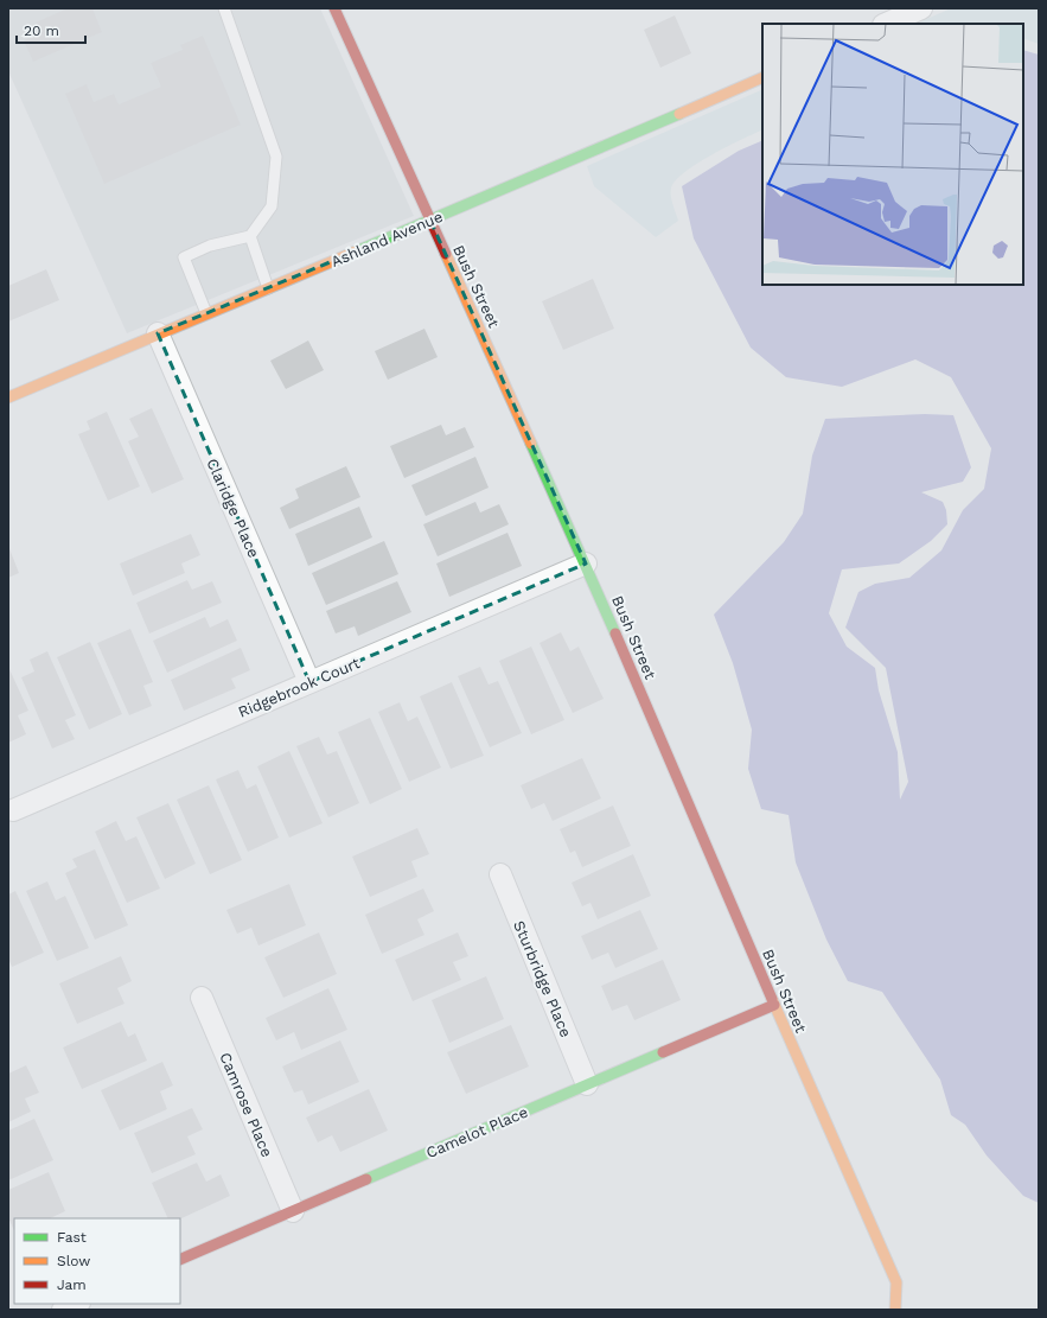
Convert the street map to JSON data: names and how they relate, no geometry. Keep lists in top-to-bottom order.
{
  "streets": {
    "street": [
      "Ashland Avenue",
      "Bush Street",
      "Claridge Place",
      "Ridgebrook Court",
      "Sturbridge Place",
      "Camrose Place",
      "Camelot Place"
    ]
  },
  "crossings": [
    ["Ashland Avenue", "Bush Street"],
    ["Ashland Avenue", "Claridge Place"],
    ["Bush Street", "Ridgebrook Court"],
    ["Bush Street", "Camelot Place"],
    ["Claridge Place", "Ridgebrook Court"],
    ["Sturbridge Place", "Camelot Place"],
    ["Camrose Place", "Camelot Place"]
  ],
  "legend": ["Fast", "Slow", "Jam"],
  "scale_bar": "20 m"
}
